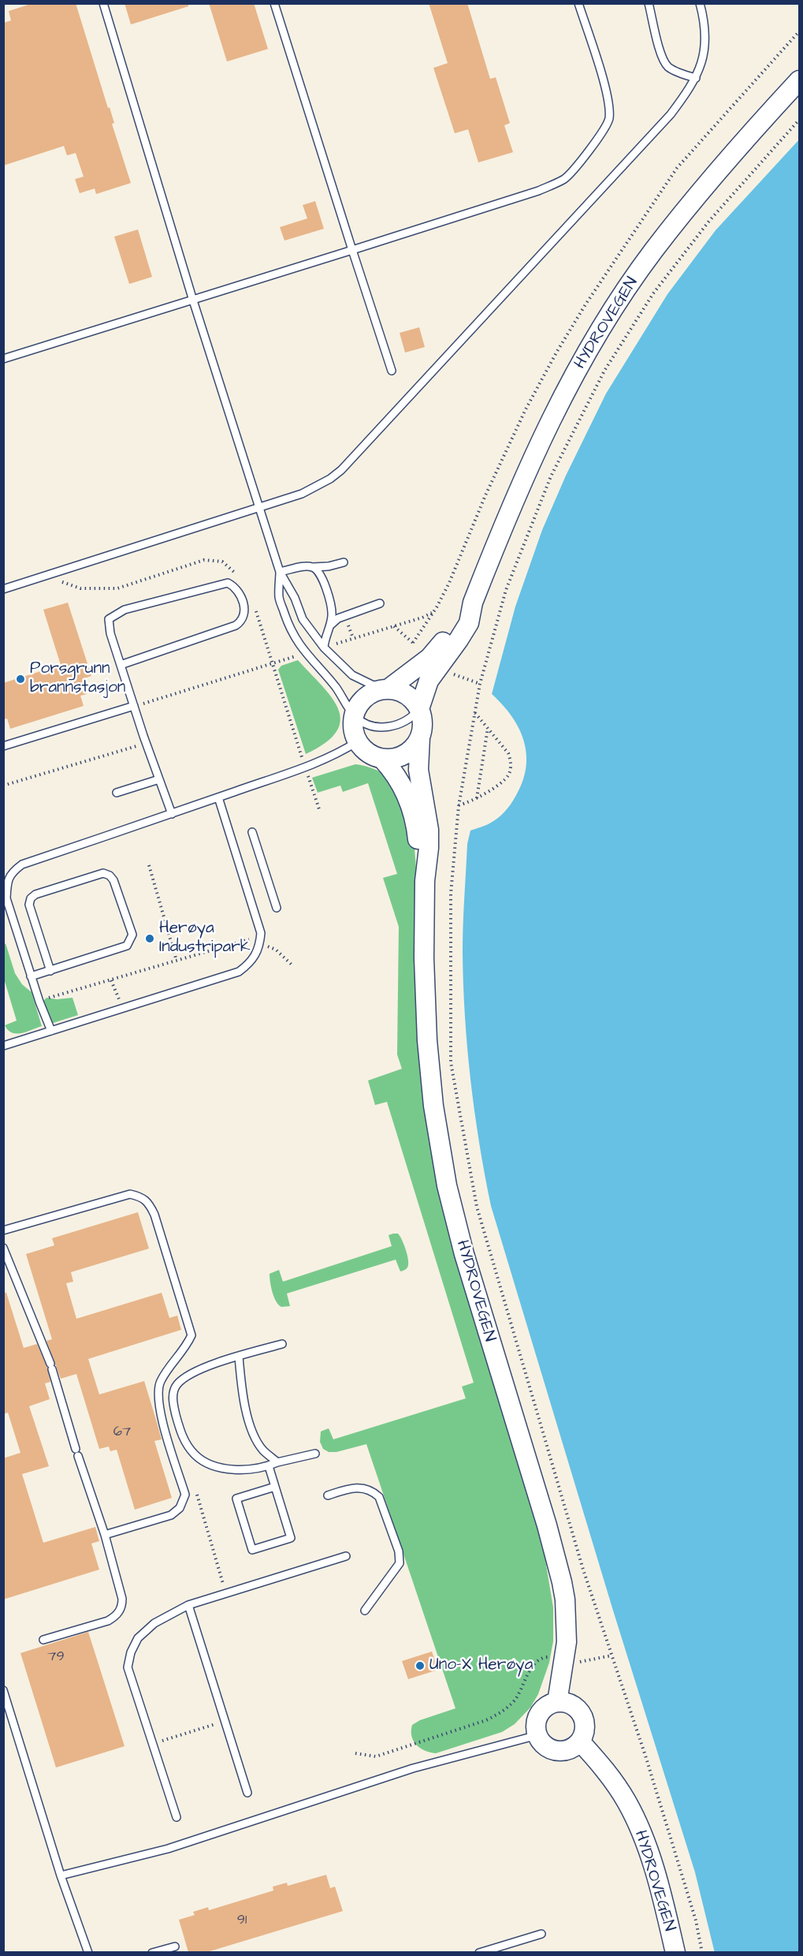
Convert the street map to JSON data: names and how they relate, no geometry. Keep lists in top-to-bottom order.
{
  "streets": {
    "street": ["HYDROVEGEN"]
  },
  "places": ["Porsgrunn brannstasjon", "Herøya Industripark", "Uno-X Herøya"],
  "house_numbers": ["67", "79", "91"]
}
